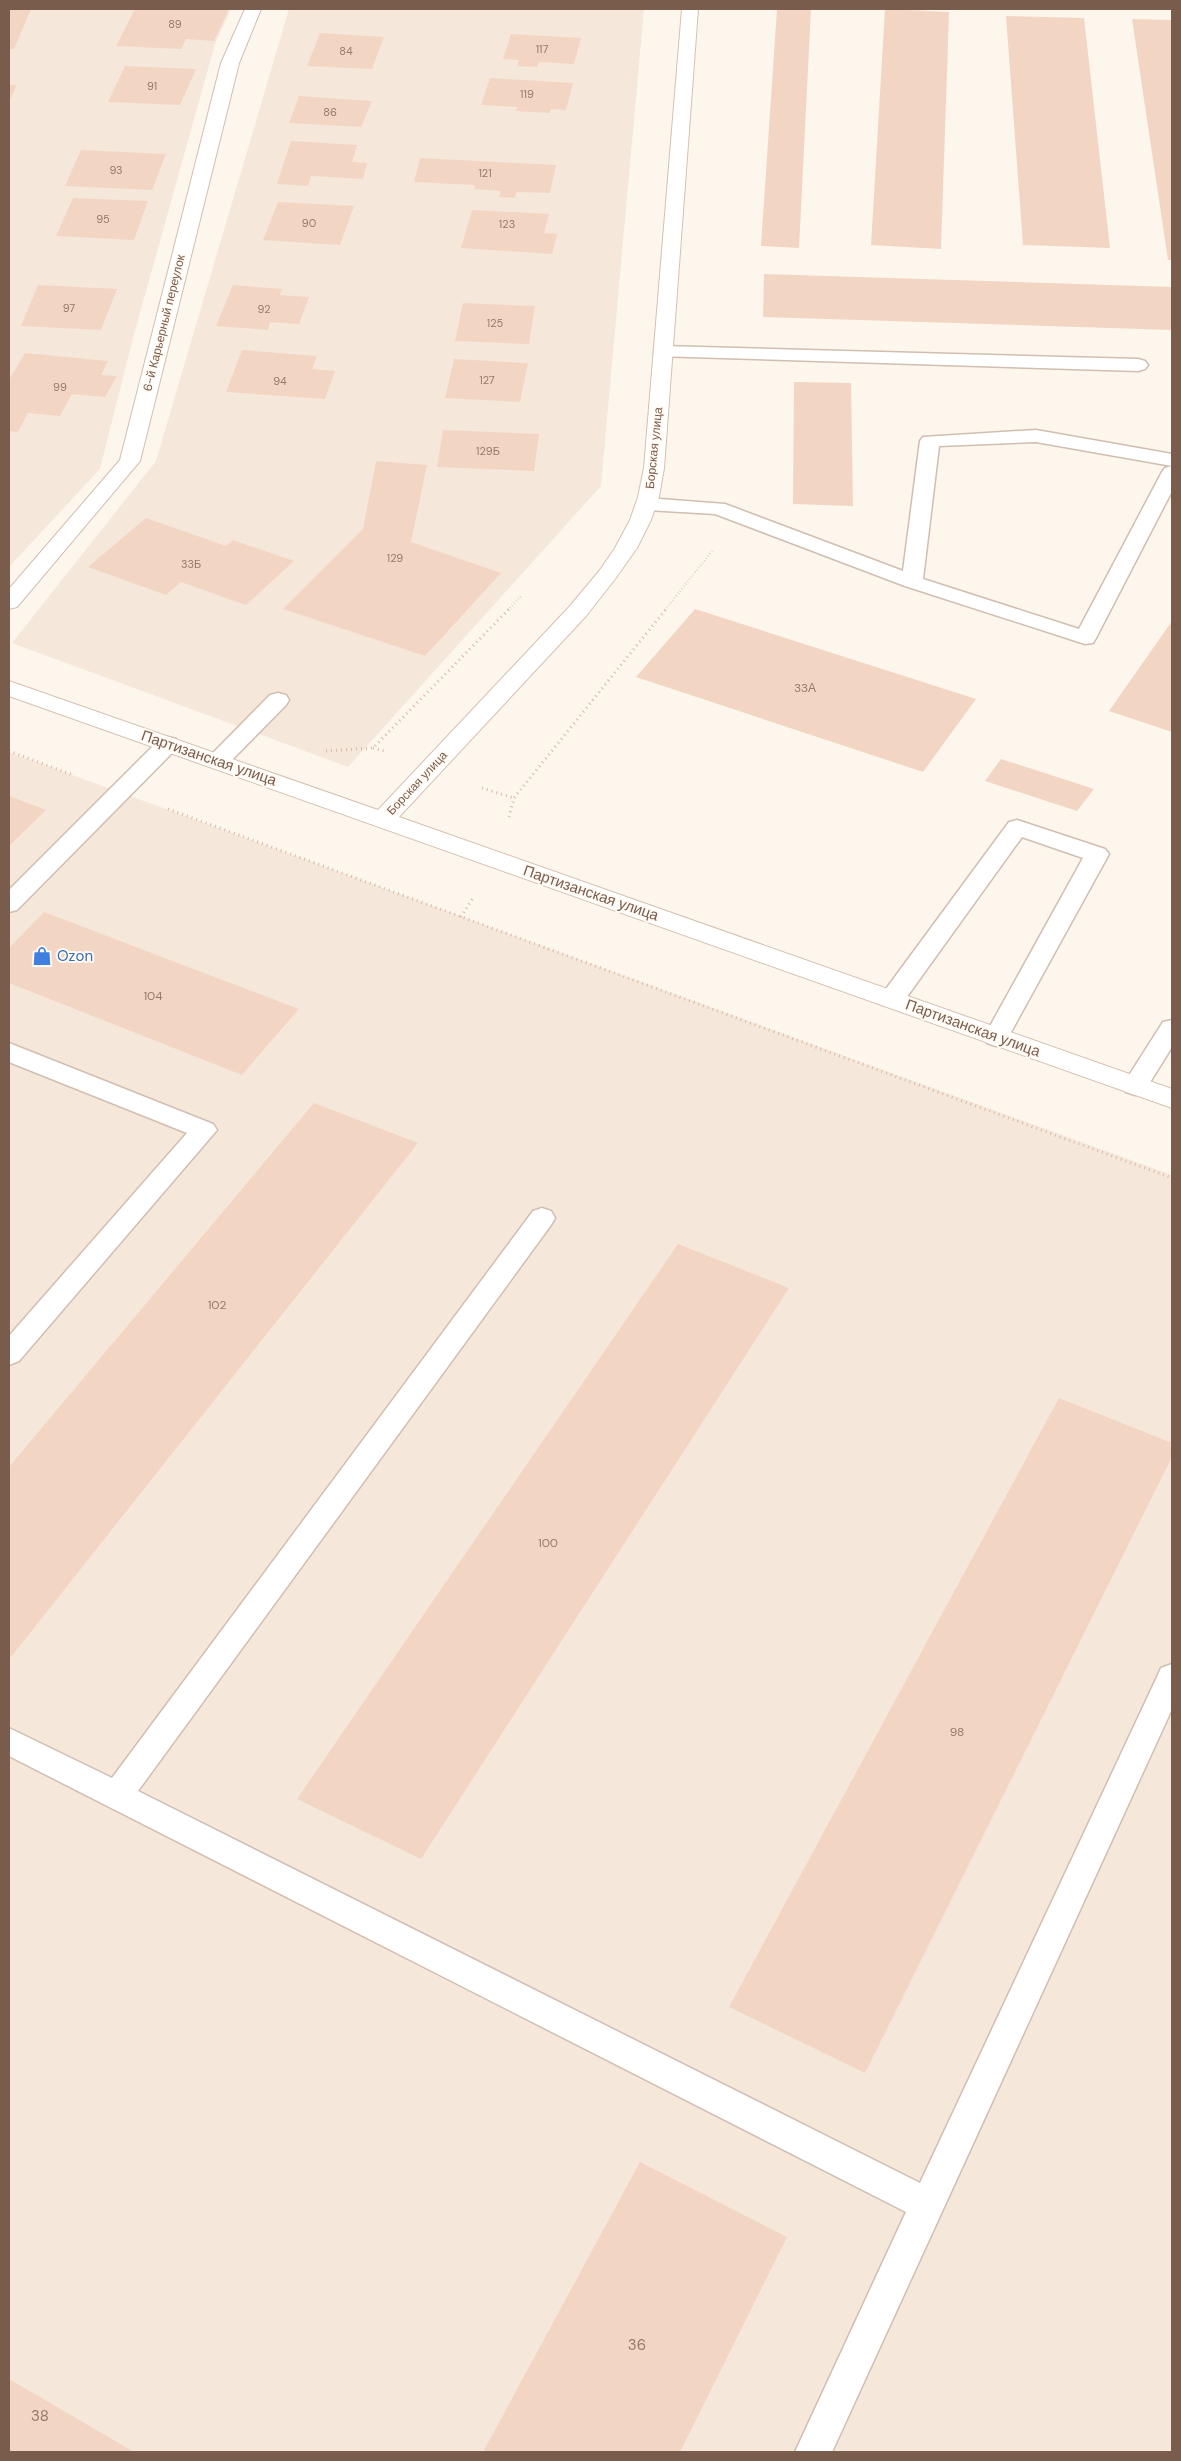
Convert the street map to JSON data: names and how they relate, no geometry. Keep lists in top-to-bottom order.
{
  "streets": {
    "street": ["6-й Карьерный переулок", "Борская улица", "Партизанская улица"]
  },
  "crossings": [
    ["Борская улица", "Партизанская улица"]
  ],
  "places": {
    "shop": ["Ozon"]
  },
  "house_numbers": [
    "89",
    "117",
    "84",
    "91",
    "119",
    "86",
    "93",
    "121",
    "95",
    "90",
    "123",
    "97",
    "92",
    "125",
    "127",
    "94",
    "99",
    "129Б",
    "129",
    "33Б",
    "33А",
    "104",
    "102",
    "100",
    "98",
    "36",
    "38"
  ]
}
